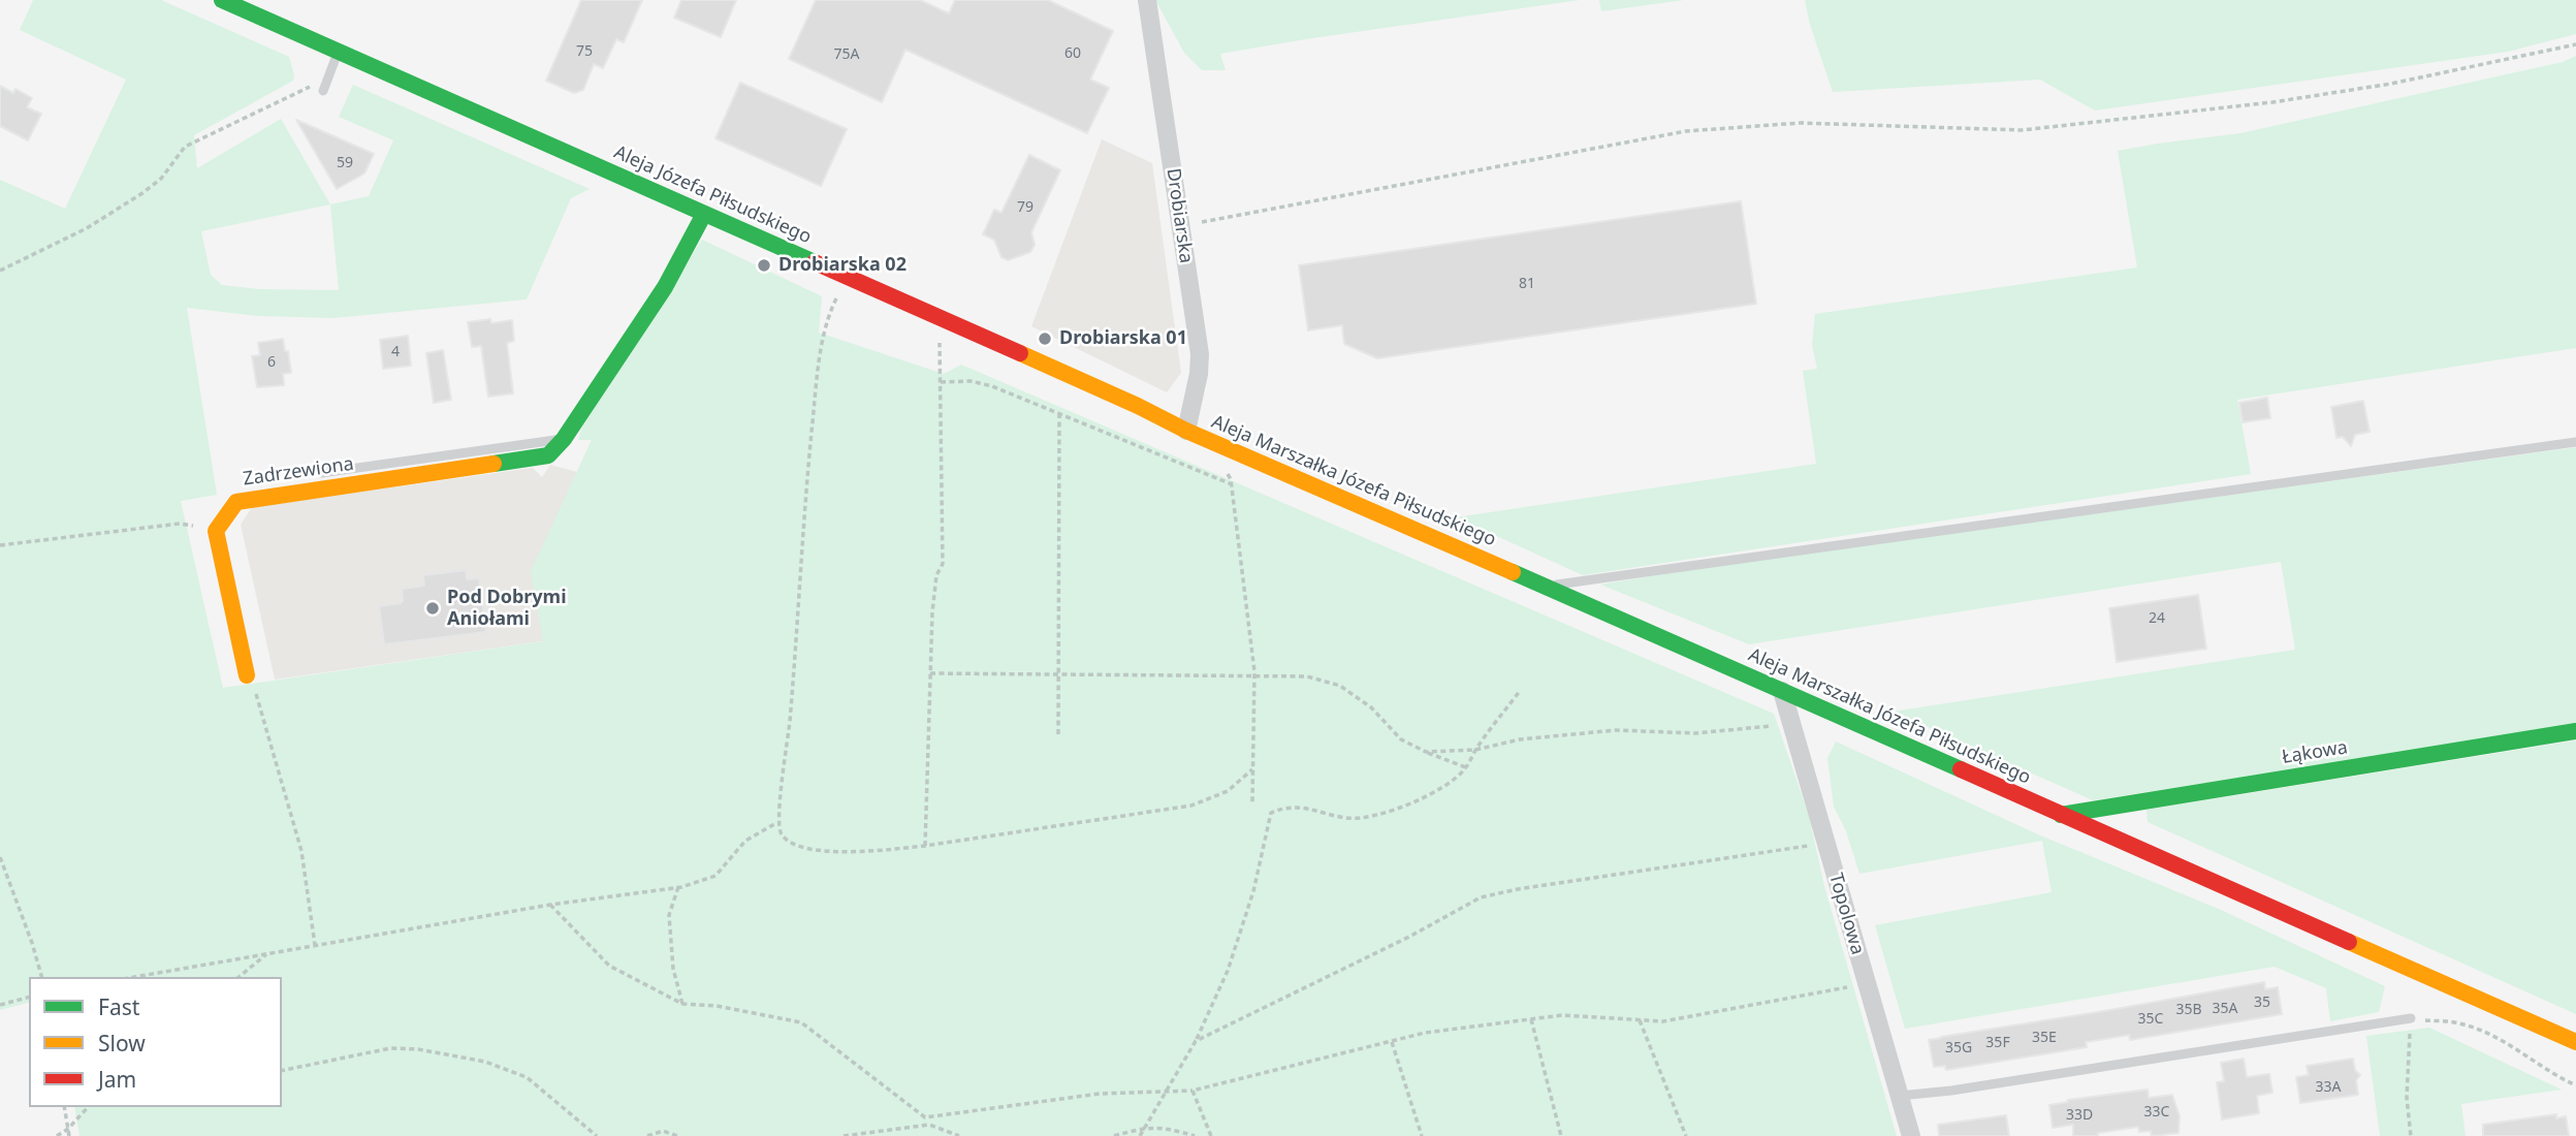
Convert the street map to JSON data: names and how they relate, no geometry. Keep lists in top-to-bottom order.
{
  "streets": {
    "main road": [
      "Aleja Józefa Piłsudskiego",
      "Zadrzewiona",
      "Aleja Marszałka Józefa Piłsudskiego",
      "Łąkowa"
    ],
    "street": ["Drobiarska", "Topolowa"]
  },
  "crossings": [
    ["Aleja Józefa Piłsudskiego", "Drobiarska"],
    ["Aleja Józefa Piłsudskiego", "Aleja Marszałka Józefa Piłsudskiego"],
    ["Drobiarska", "Aleja Marszałka Józefa Piłsudskiego"],
    ["Aleja Marszałka Józefa Piłsudskiego", "Łąkowa"],
    ["Aleja Marszałka Józefa Piłsudskiego", "Topolowa"]
  ],
  "places": ["Drobiarska 02", "Drobiarska 01", "Pod Dobrymi Aniołami"],
  "house_numbers": [
    "75",
    "60",
    "75A",
    "59",
    "79",
    "81",
    "4",
    "6",
    "24",
    "35",
    "35A",
    "35B",
    "35C",
    "35E",
    "35F",
    "35G",
    "33A",
    "33C",
    "33D"
  ],
  "legend": ["Fast", "Slow", "Jam"]
}
